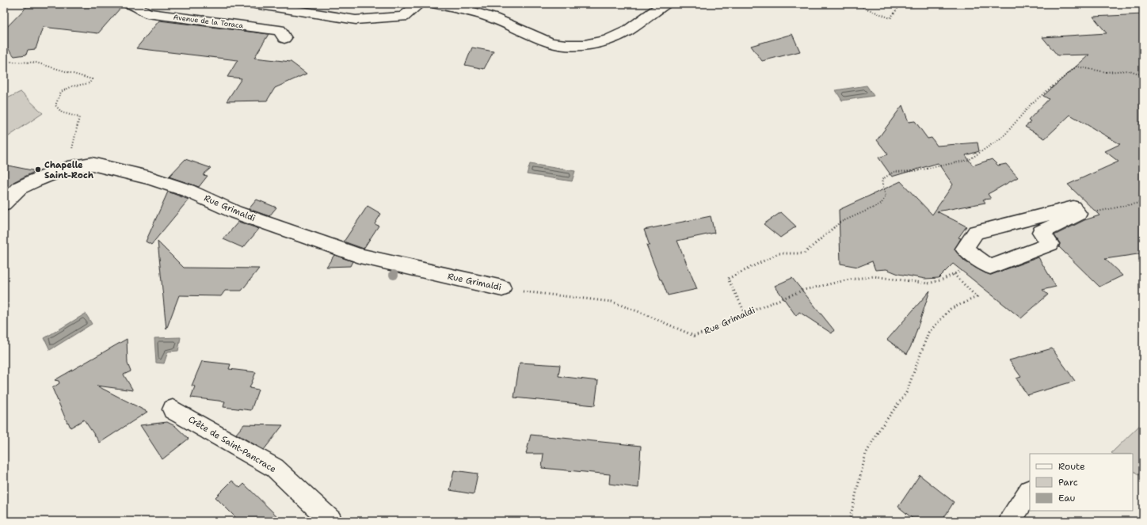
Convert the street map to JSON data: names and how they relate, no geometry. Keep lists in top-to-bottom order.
{
  "streets": {
    "main road": ["Avenue de la Toraca", "Rue Grimaldi", "Crête de Saint-Pancrace"]
  },
  "places": ["Chapelle Saint-Roch"],
  "legend": ["Route", "Parc", "Eau"]
}
